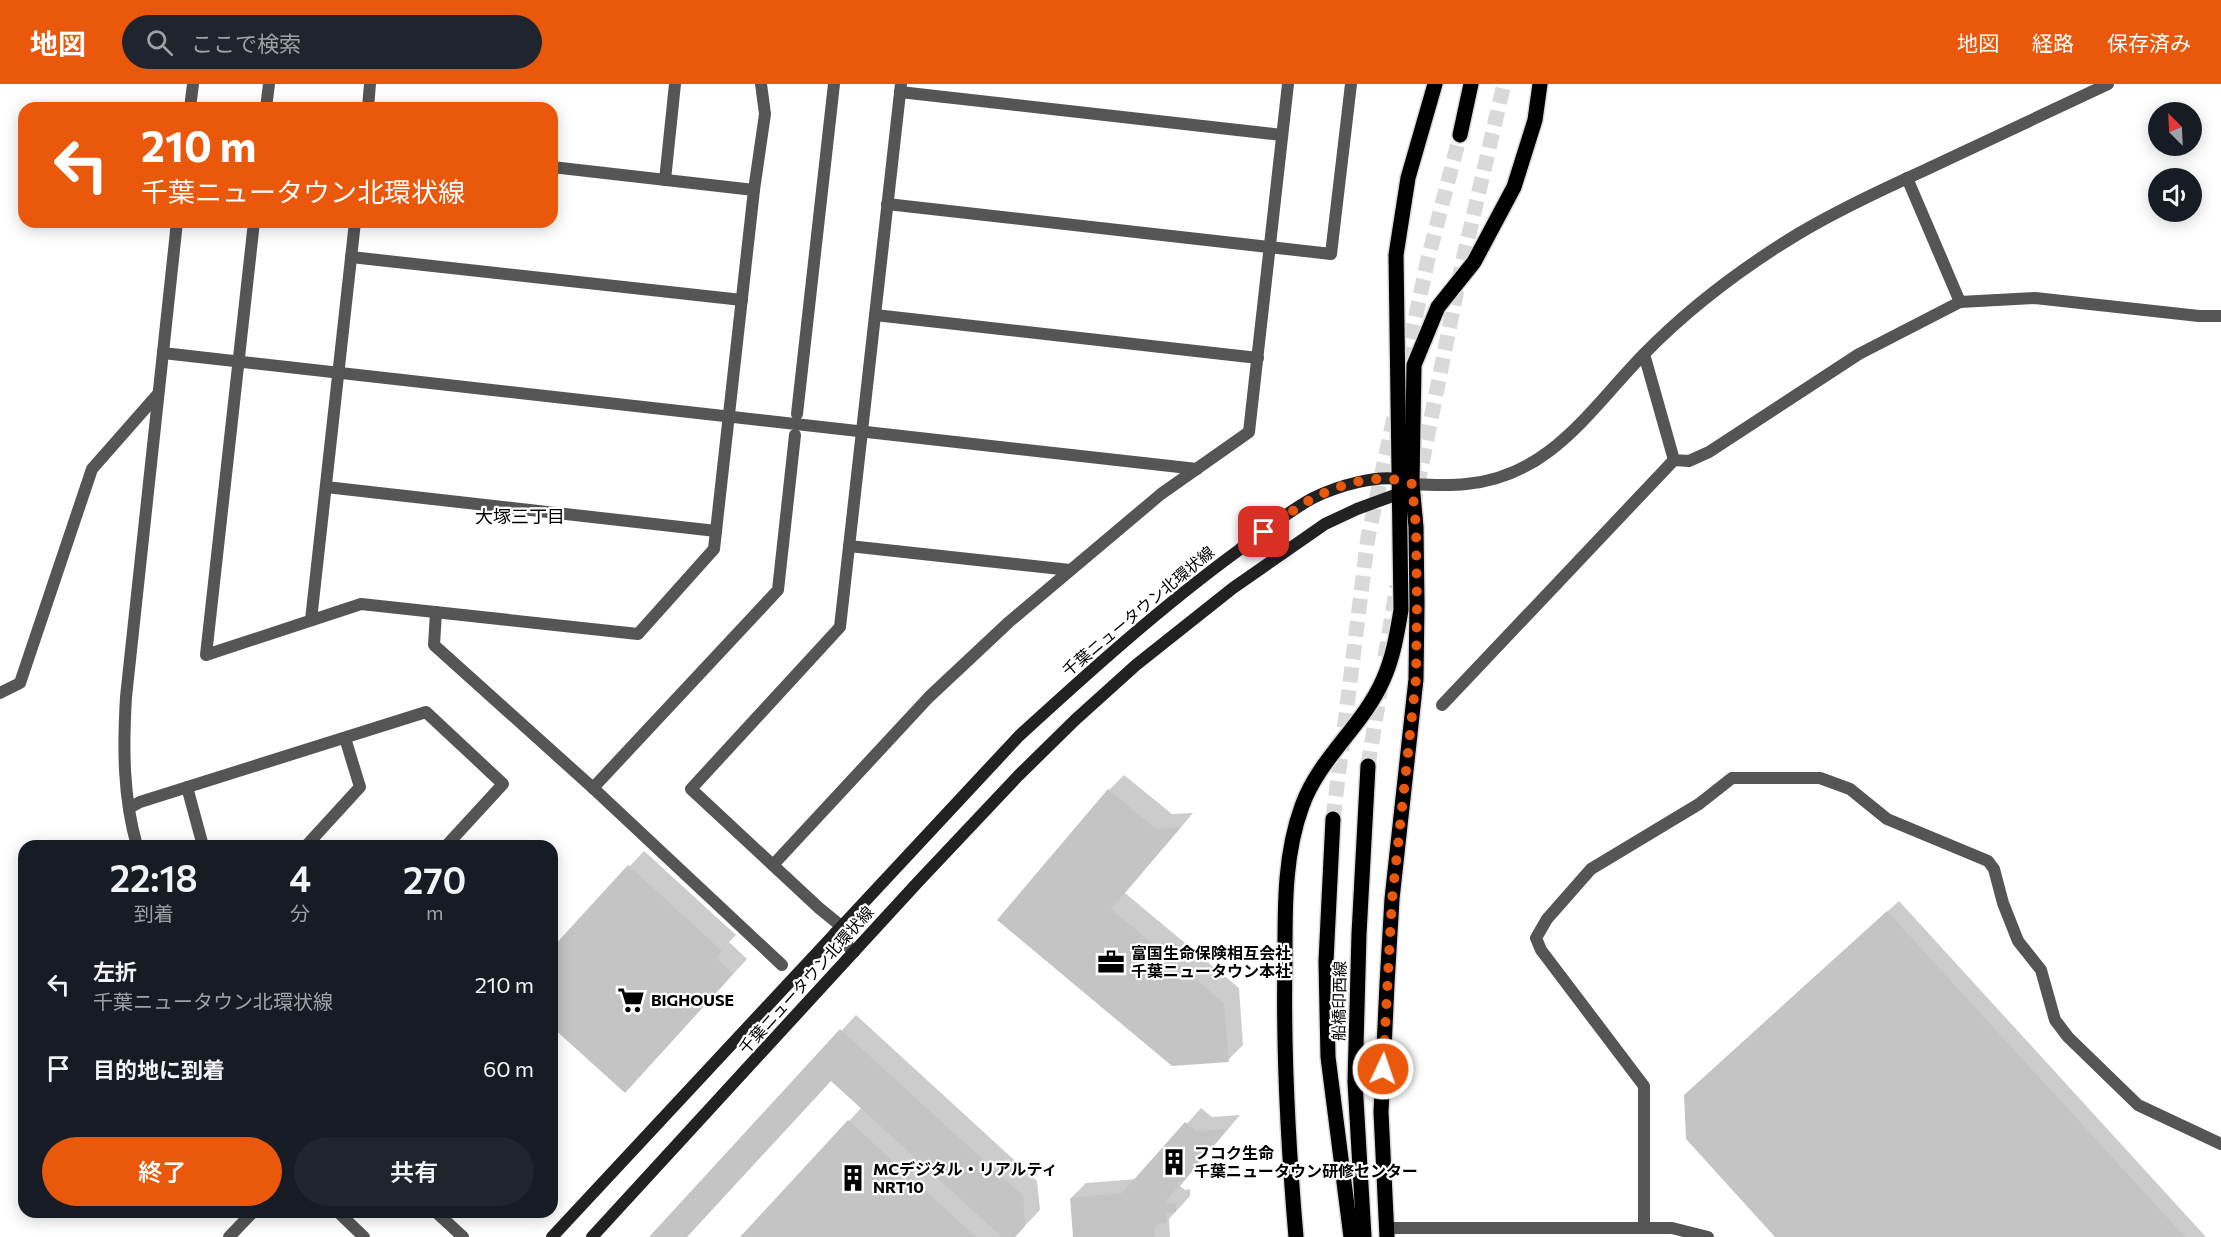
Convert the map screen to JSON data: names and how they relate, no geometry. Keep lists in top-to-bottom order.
{
  "streets": {
    "main road": ["千葉ニュータウン北環状線", "船橋印西線"]
  },
  "districts": ["大塚三丁目"],
  "places": {
    "office": ["富国生命保険相互会社 千葉ニュータウン本社"],
    "supermarket": ["BIGHOUSE"],
    "building": ["フコク生命 千葉ニュータウン研修センター", "MCデジタル・リアルティ NRT10"]
  },
  "north": "top left",
  "page": {
    "header": "地図",
    "search": "ここで検索",
    "nav": ["地図", "経路", "保存済み"],
    "turn": ["210 m", "千葉ニュータウン北環状線"],
    "eta": [
      "22:18",
      "到着",
      "4",
      "分",
      "270",
      "m"
    ],
    "list": [
      {
        "name": "左折",
        "note": "千葉ニュータウン北環状線",
        "value": "210 m"
      },
      {
        "name": "目的地に到着",
        "value": "60 m"
      }
    ],
    "buttons": ["終了", "共有"]
  }
}
